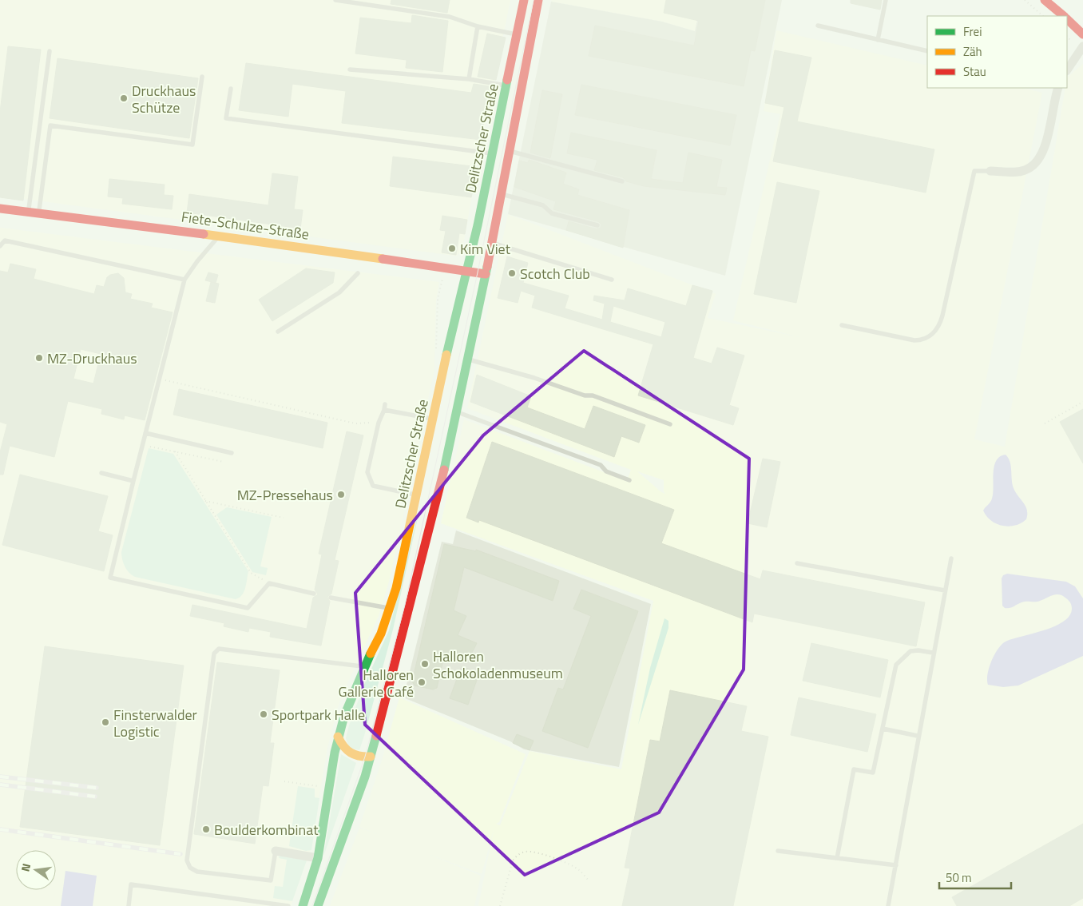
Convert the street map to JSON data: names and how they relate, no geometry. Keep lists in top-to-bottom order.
{
  "streets": {
    "main road": ["Delitzscher Straße", "Fiete-Schulze-Straße"]
  },
  "crossings": [
    ["Delitzscher Straße", "Fiete-Schulze-Straße"]
  ],
  "places": [
    "Druckhaus Schütze",
    "Kim Viet",
    "Scotch Club",
    "MZ-Druckhaus",
    "MZ-Pressehaus",
    "Halloren Schokoladenmuseum",
    "Halloren Gallerie Café",
    "Sportpark Halle",
    "Finsterwalder Logistic",
    "Boulderkombinat"
  ],
  "legend": ["Frei", "Zäh", "Stau"],
  "scale_bar": "50 m",
  "north": "left"
}
